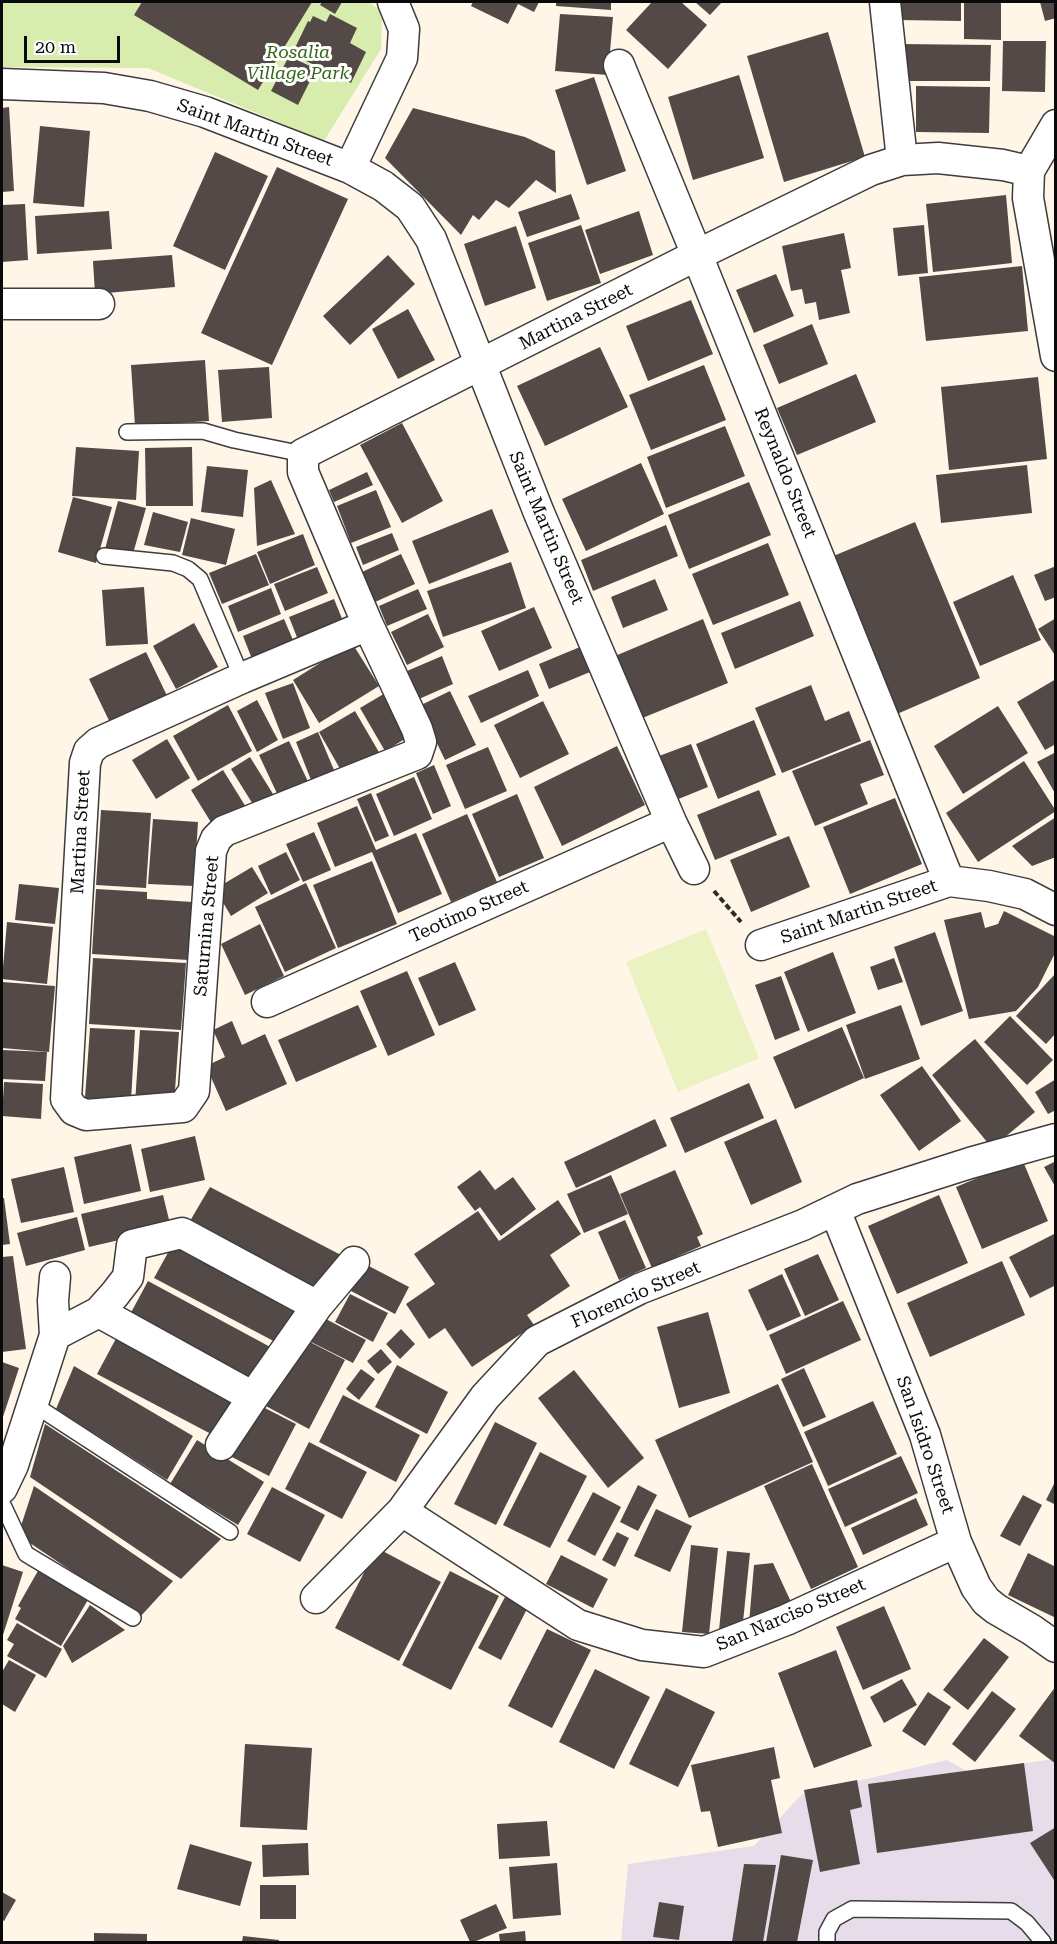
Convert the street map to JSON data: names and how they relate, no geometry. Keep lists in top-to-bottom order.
{
  "streets": {
    "street": [
      "Saint Martin Street",
      "Martina Street",
      "Reynaldo Street",
      "Teotimo Street",
      "Saturnina Street",
      "Florencio Street",
      "San Isidro Street",
      "San Narciso Street"
    ]
  },
  "crossings": [
    ["Saint Martin Street", "Martina Street"],
    ["Saint Martin Street", "Reynaldo Street"],
    ["Saint Martin Street", "Teotimo Street"],
    ["Martina Street", "Reynaldo Street"],
    ["Martina Street", "Saturnina Street"],
    ["Florencio Street", "San Isidro Street"],
    ["Florencio Street", "San Narciso Street"],
    ["San Isidro Street", "San Narciso Street"]
  ],
  "parks": ["Rosalia Village Park"],
  "scale_bar": "20 m"
}
